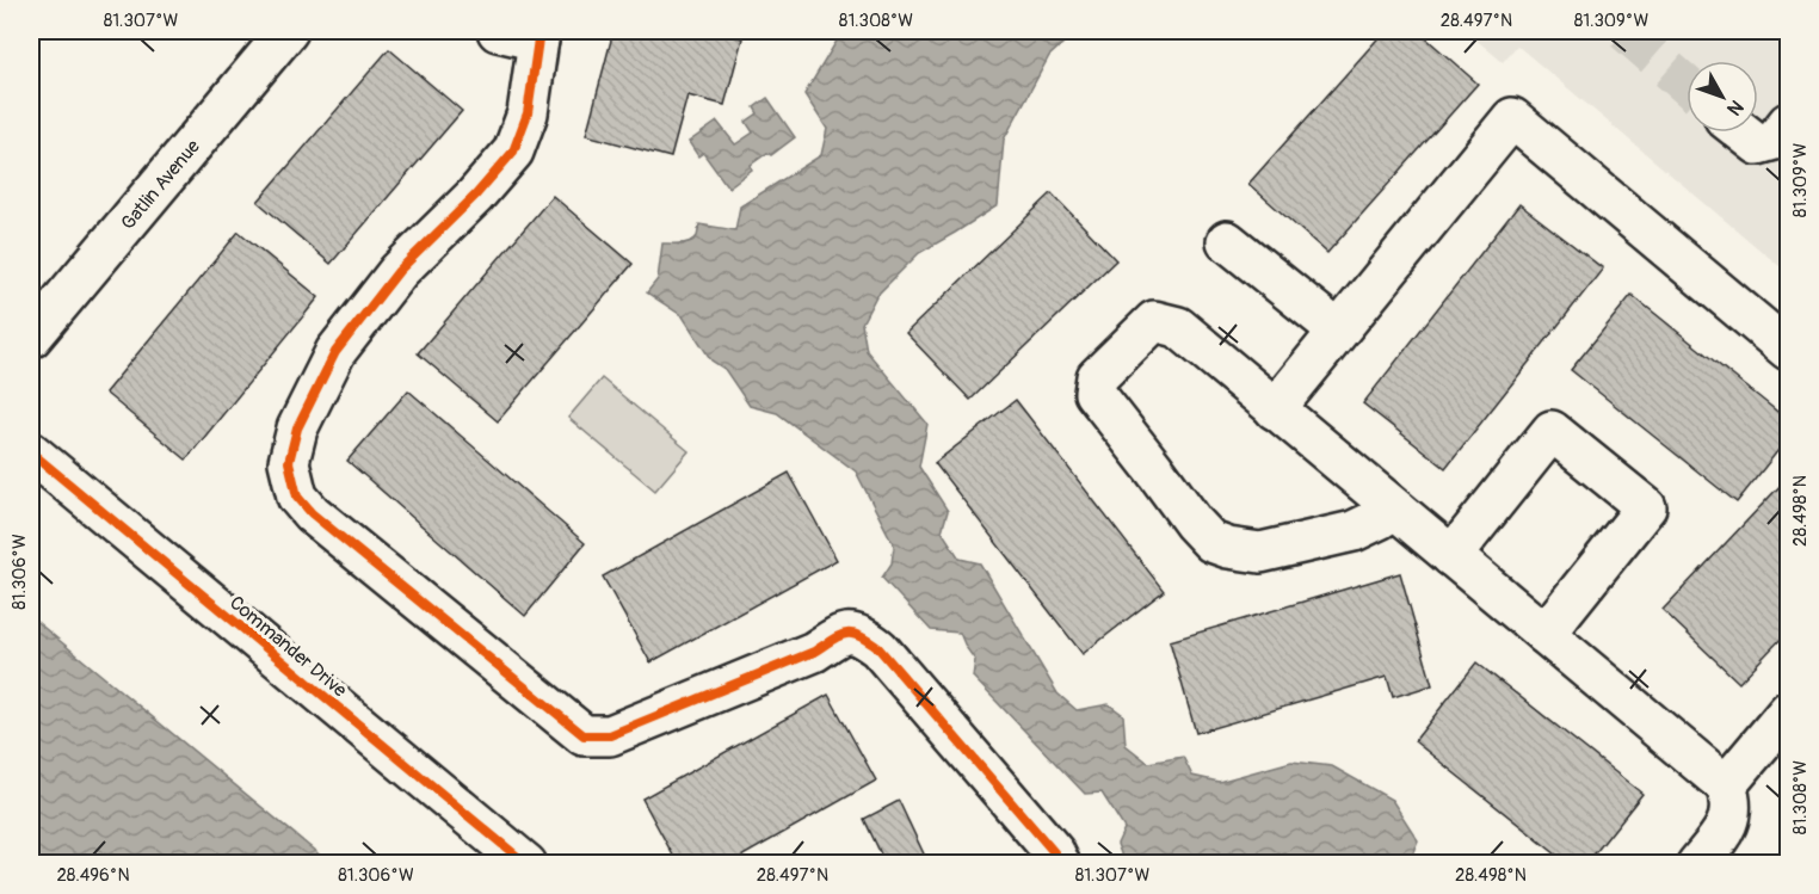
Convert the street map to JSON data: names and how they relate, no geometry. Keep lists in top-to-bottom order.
{
  "streets": {
    "street": ["Gatlin Avenue", "Commander Drive"]
  },
  "north": "bottom right",
  "coordinates": [
    "81.307°W",
    "81.308°W",
    "28.497°N",
    "81.309°W",
    "28.498°N",
    "81.306°W",
    "28.496°N"
  ]
}
